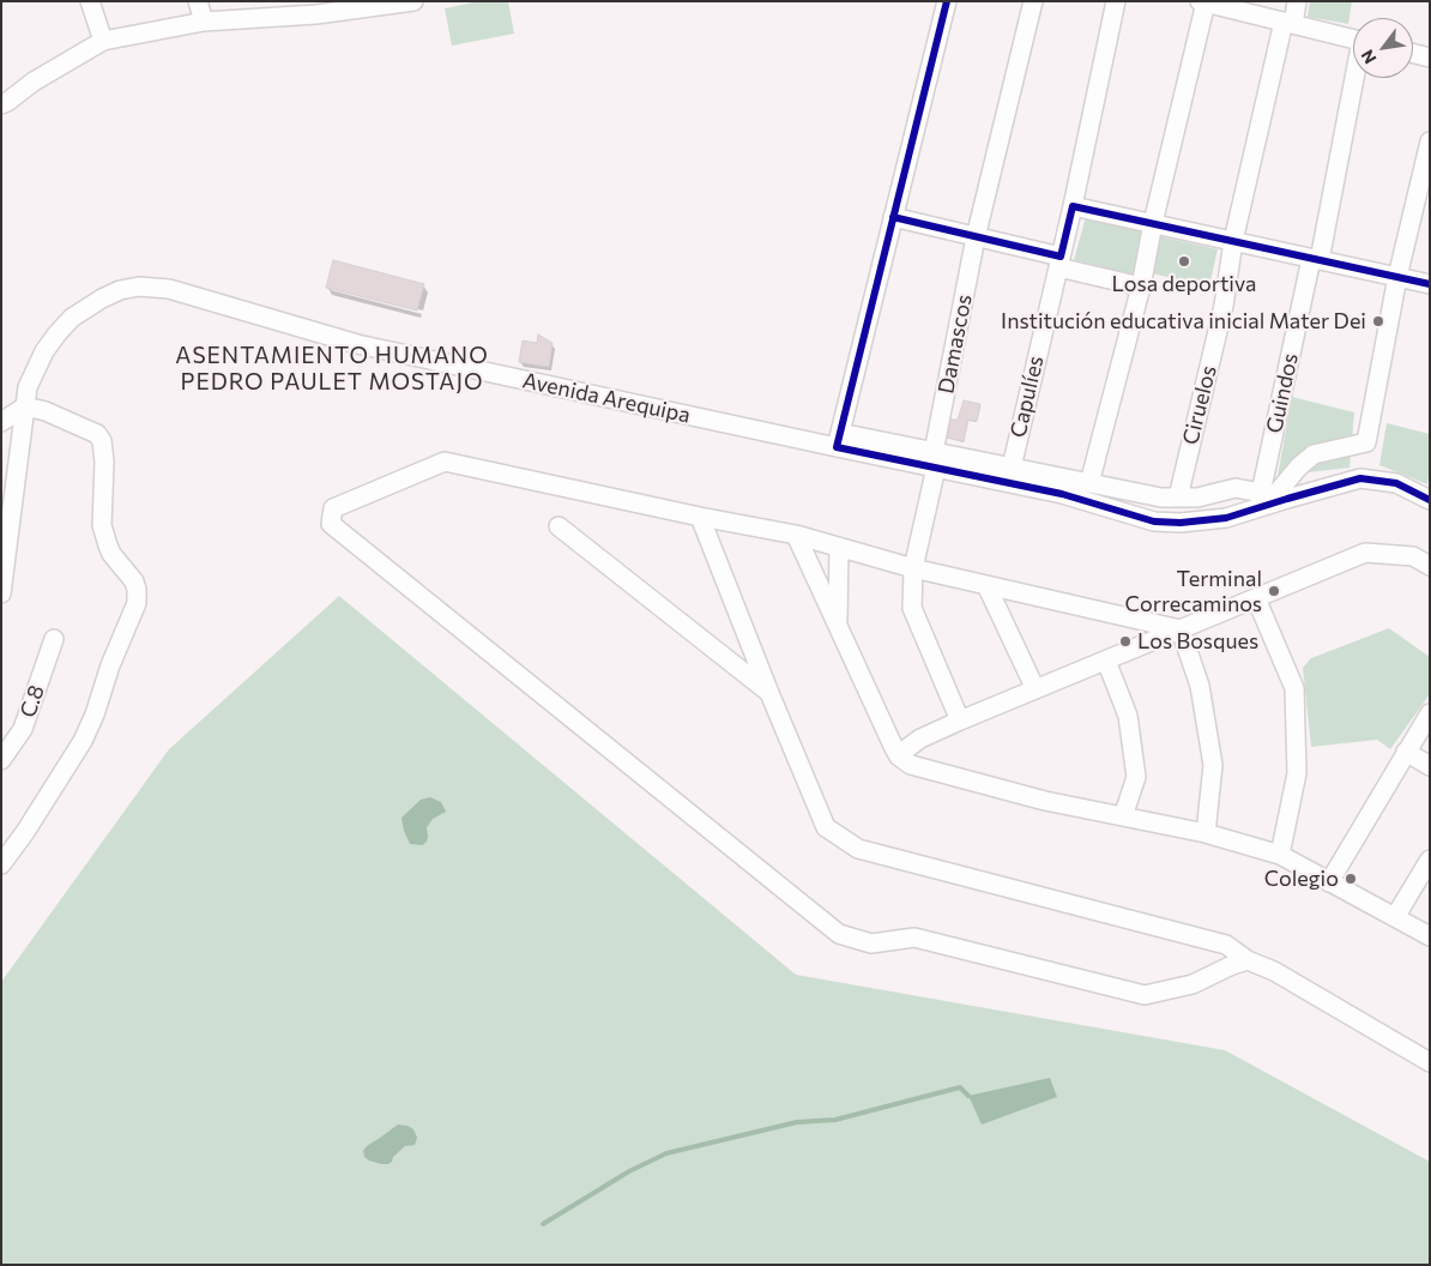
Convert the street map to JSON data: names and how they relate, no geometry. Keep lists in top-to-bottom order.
{
  "streets": {
    "street": [
      "Damascos",
      "Guindos",
      "Capulíes",
      "Avenida Arequipa",
      "Ciruelos",
      "C.8"
    ]
  },
  "crossings": [
    ["Damascos", "Avenida Arequipa"],
    ["Guindos", "Avenida Arequipa"]
  ],
  "districts": ["ASENTAMIENTO HUMANO PEDRO PAULET MOSTAJO"],
  "places": [
    "Losa deportiva",
    "Institución educativa inicial Mater Dei",
    "Terminal Correcaminos",
    "Los Bosques",
    "Colegio"
  ],
  "north": "bottom left"
}
